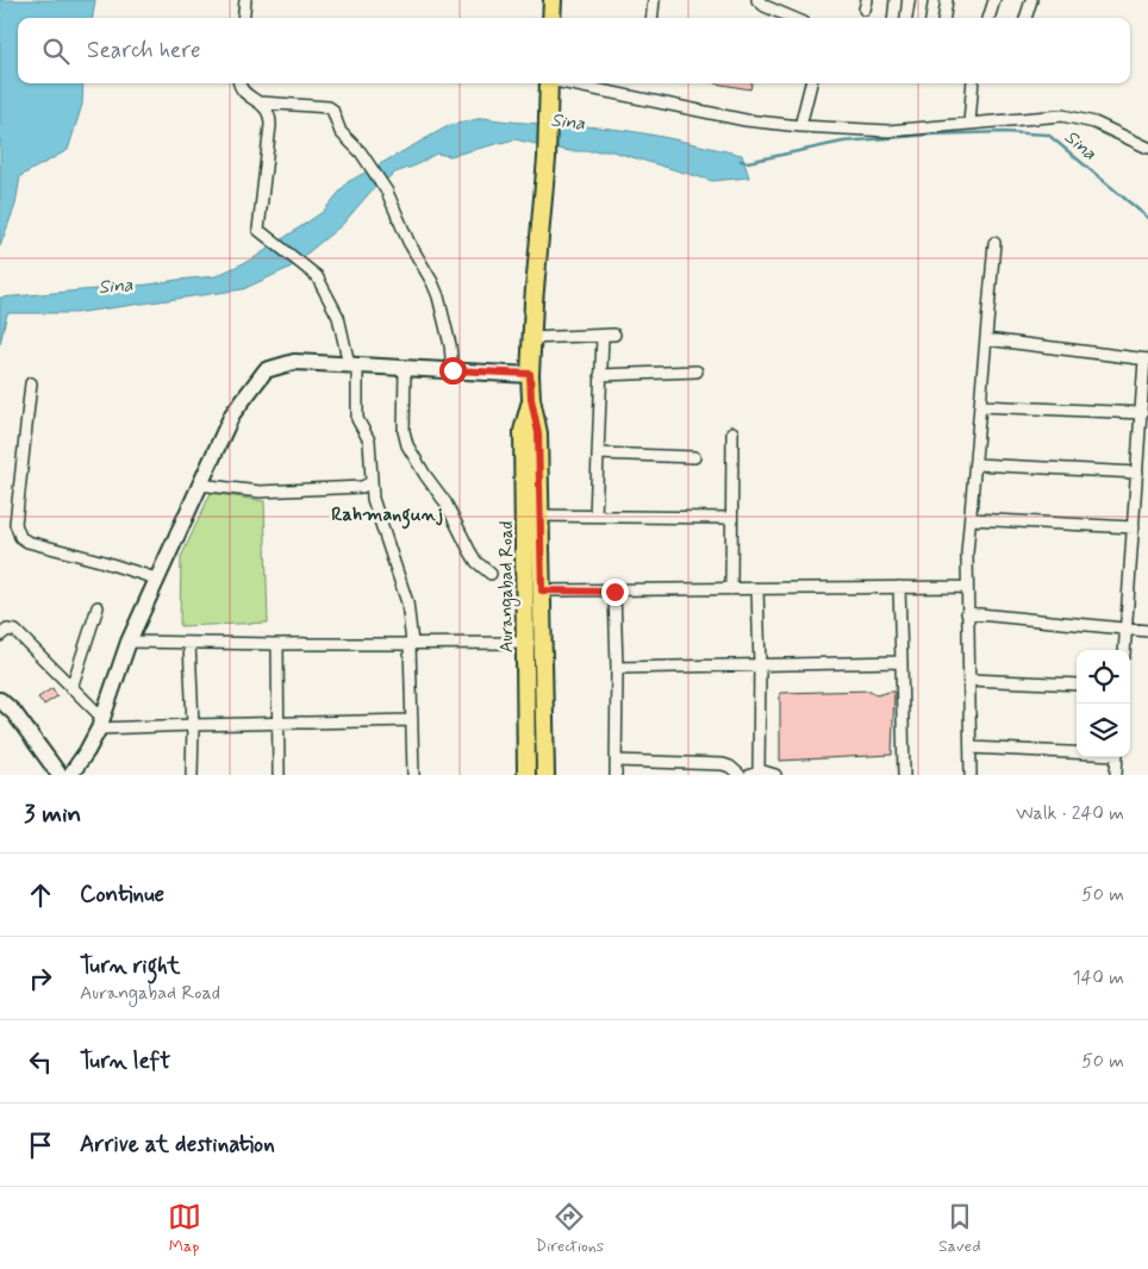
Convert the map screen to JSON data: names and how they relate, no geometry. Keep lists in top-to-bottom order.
{
  "streets": {
    "main road": ["Aurangabad Road"]
  },
  "districts": ["Rahmangunj"],
  "water": ["Sina"],
  "page": {
    "search": "Search here",
    "heading": ["3 min", "Walk · 240 m"],
    "list": [
      ["Continue", "50 m"],
      ["Turn right", "Aurangabad Road", "140 m"],
      ["Turn left", "50 m"],
      "Arrive at destination"
    ],
    "nav": ["Map", "Directions", "Saved"]
  }
}
